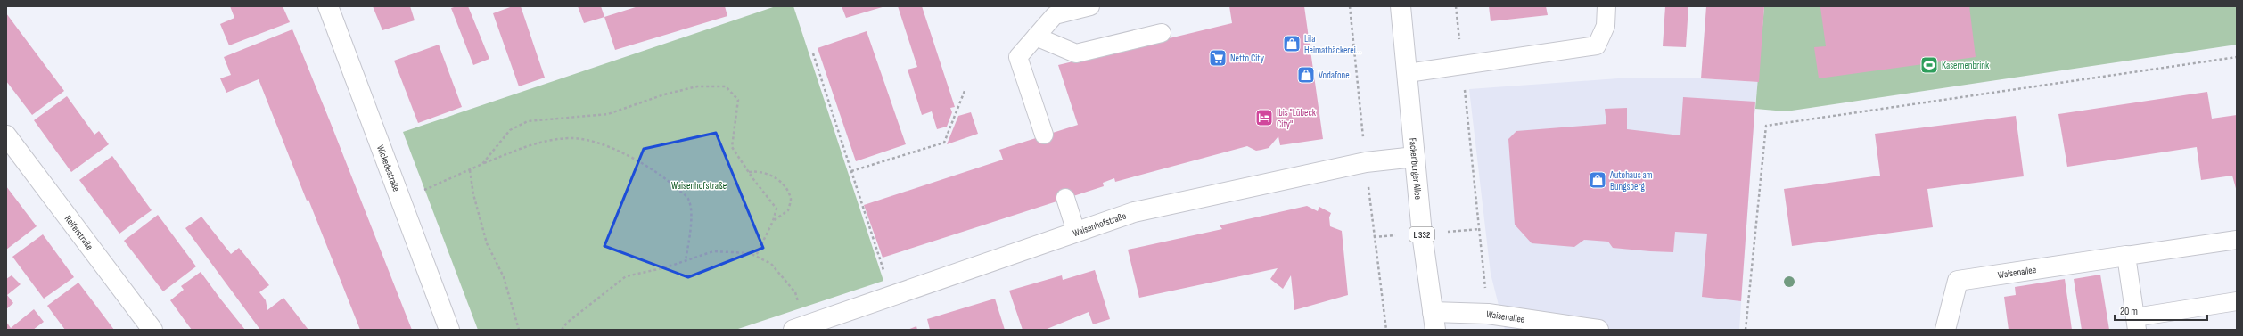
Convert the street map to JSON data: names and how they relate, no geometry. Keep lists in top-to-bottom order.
{
  "streets": {
    "street": [
      "Wickedestraße",
      "Fackenburger Allee",
      "Waisenhofstraße",
      "Reiferstraße",
      "L 332",
      "Waisenallee"
    ]
  },
  "crossings": [
    ["Fackenburger Allee", "Waisenhofstraße"],
    ["Fackenburger Allee", "Waisenallee"]
  ],
  "parks": ["Waisenhofstraße"],
  "places": {
    "shop": ["Lila Heimatbäckerei...", "Vodafone", "Autohaus am Bungsberg"],
    "supermarket": ["Netto City"],
    "sports": ["Kasernenbrink"],
    "hotel": ["Ibis \"Lübeck City\""]
  },
  "scale_bar": "20 m"
}
